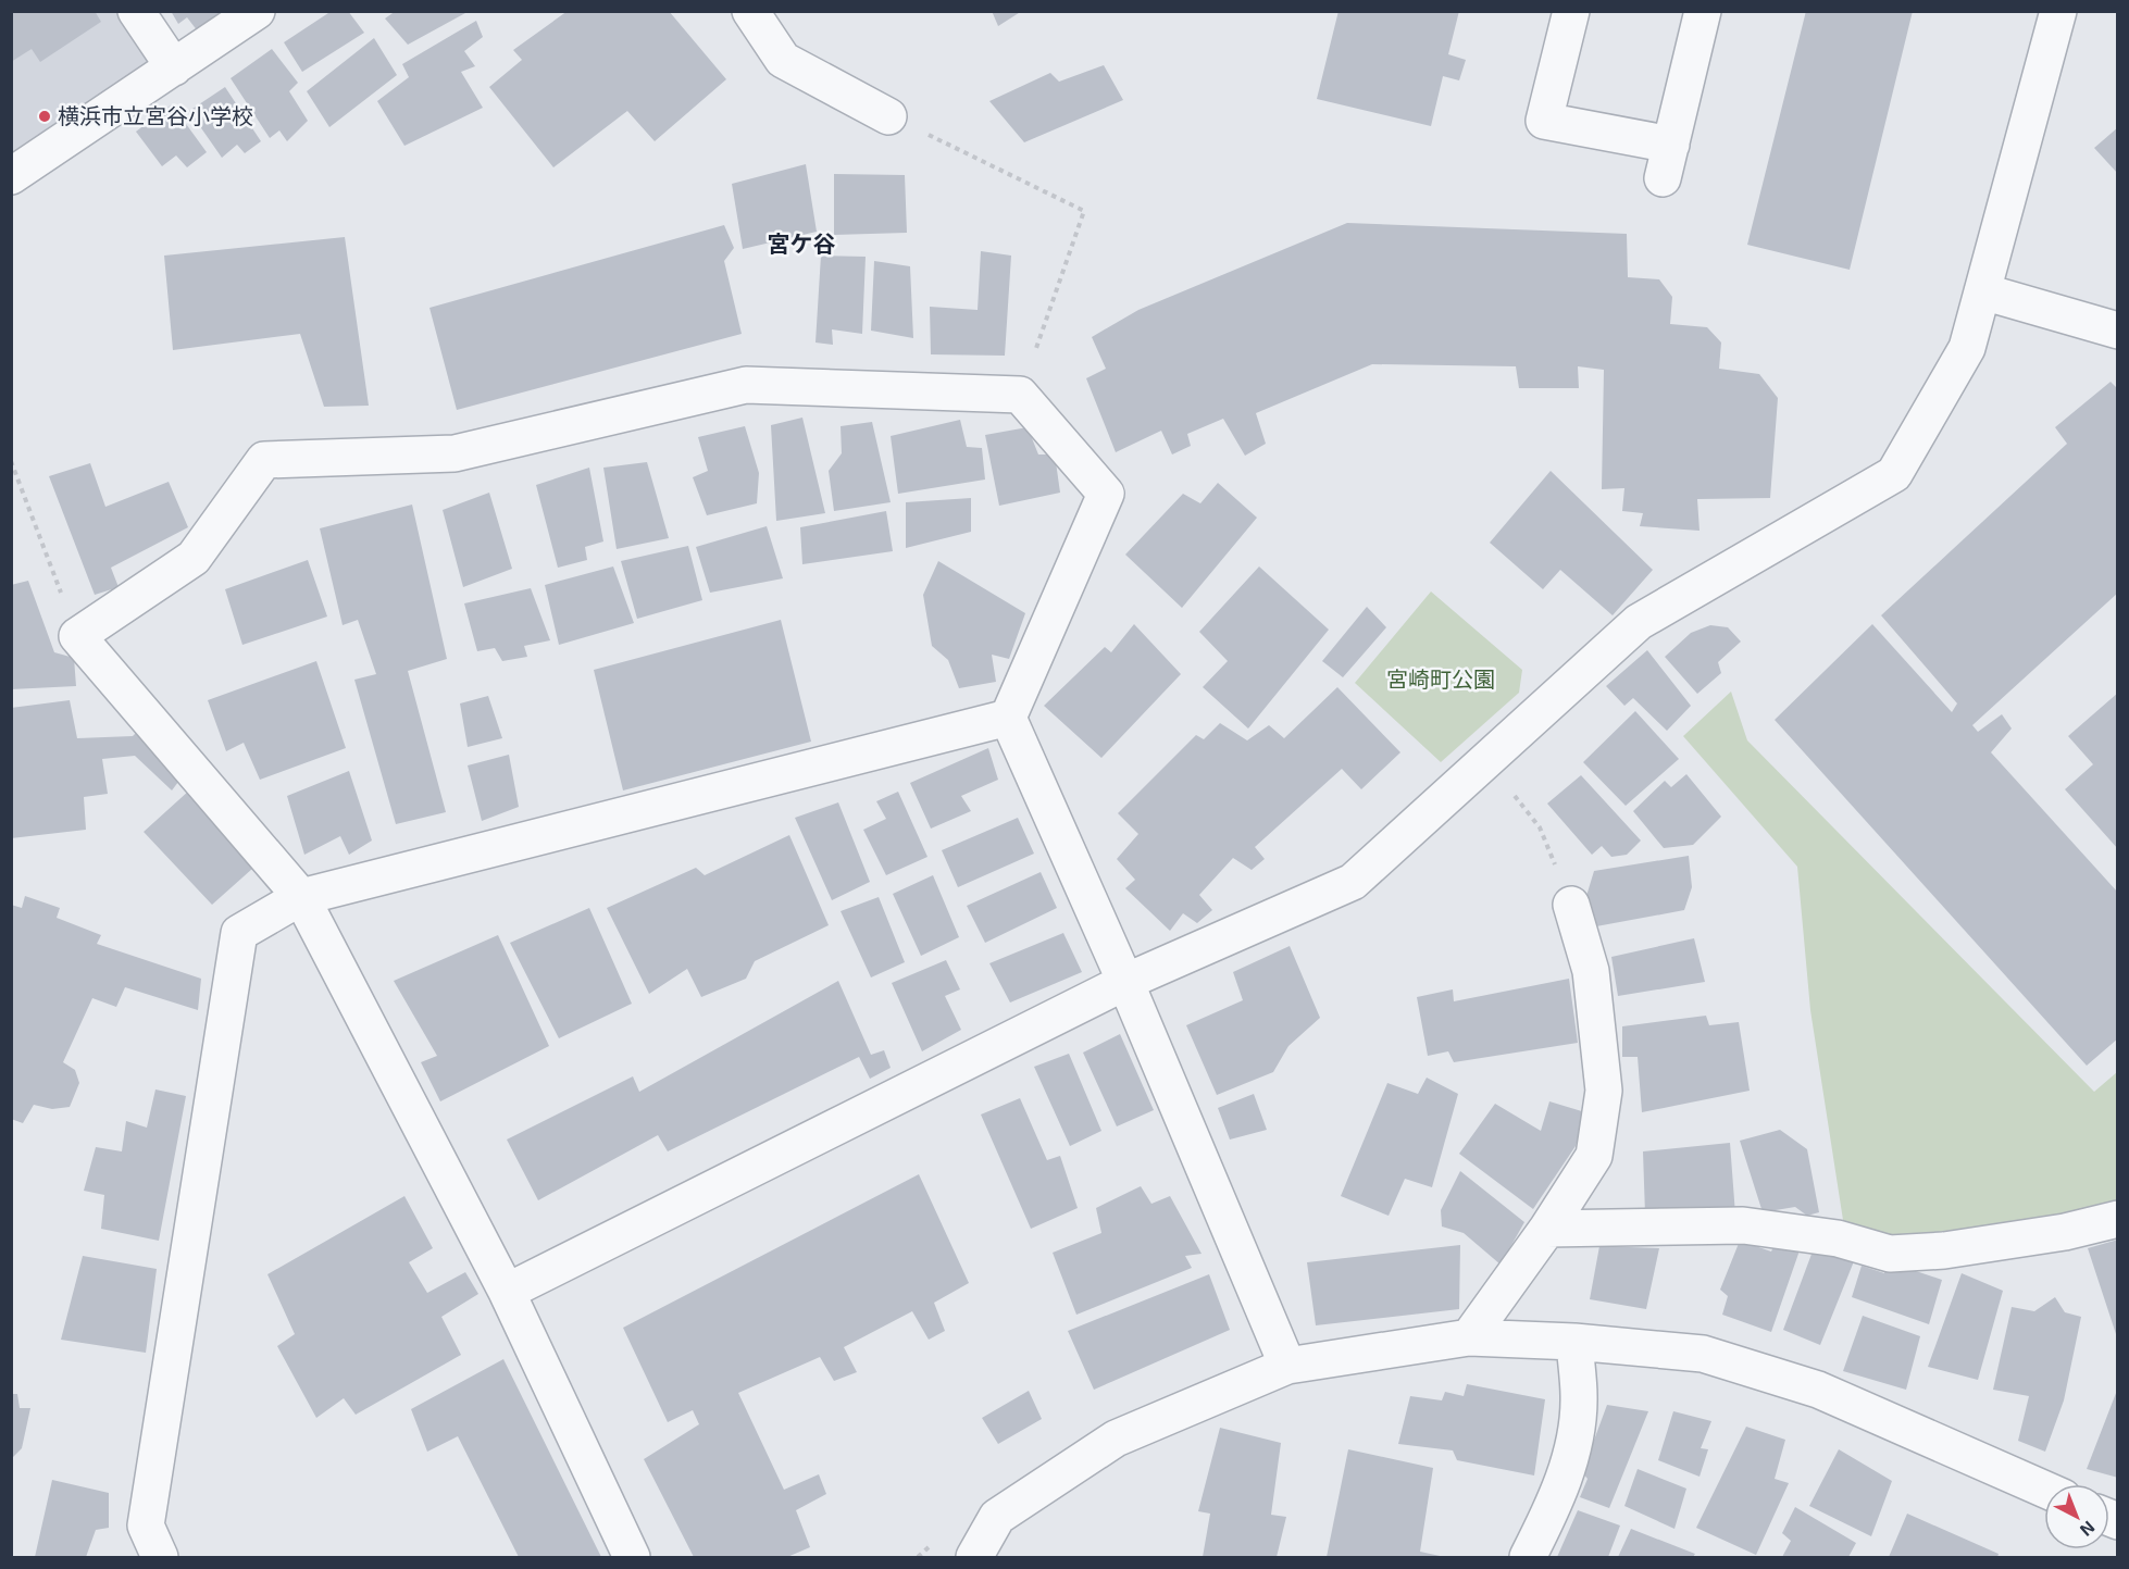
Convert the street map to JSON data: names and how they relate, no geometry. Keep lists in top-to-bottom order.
{
  "districts": ["宮ケ谷"],
  "parks": ["宮崎町公園"],
  "places": ["横浜市立宮谷小学校"],
  "north": "bottom right"
}
